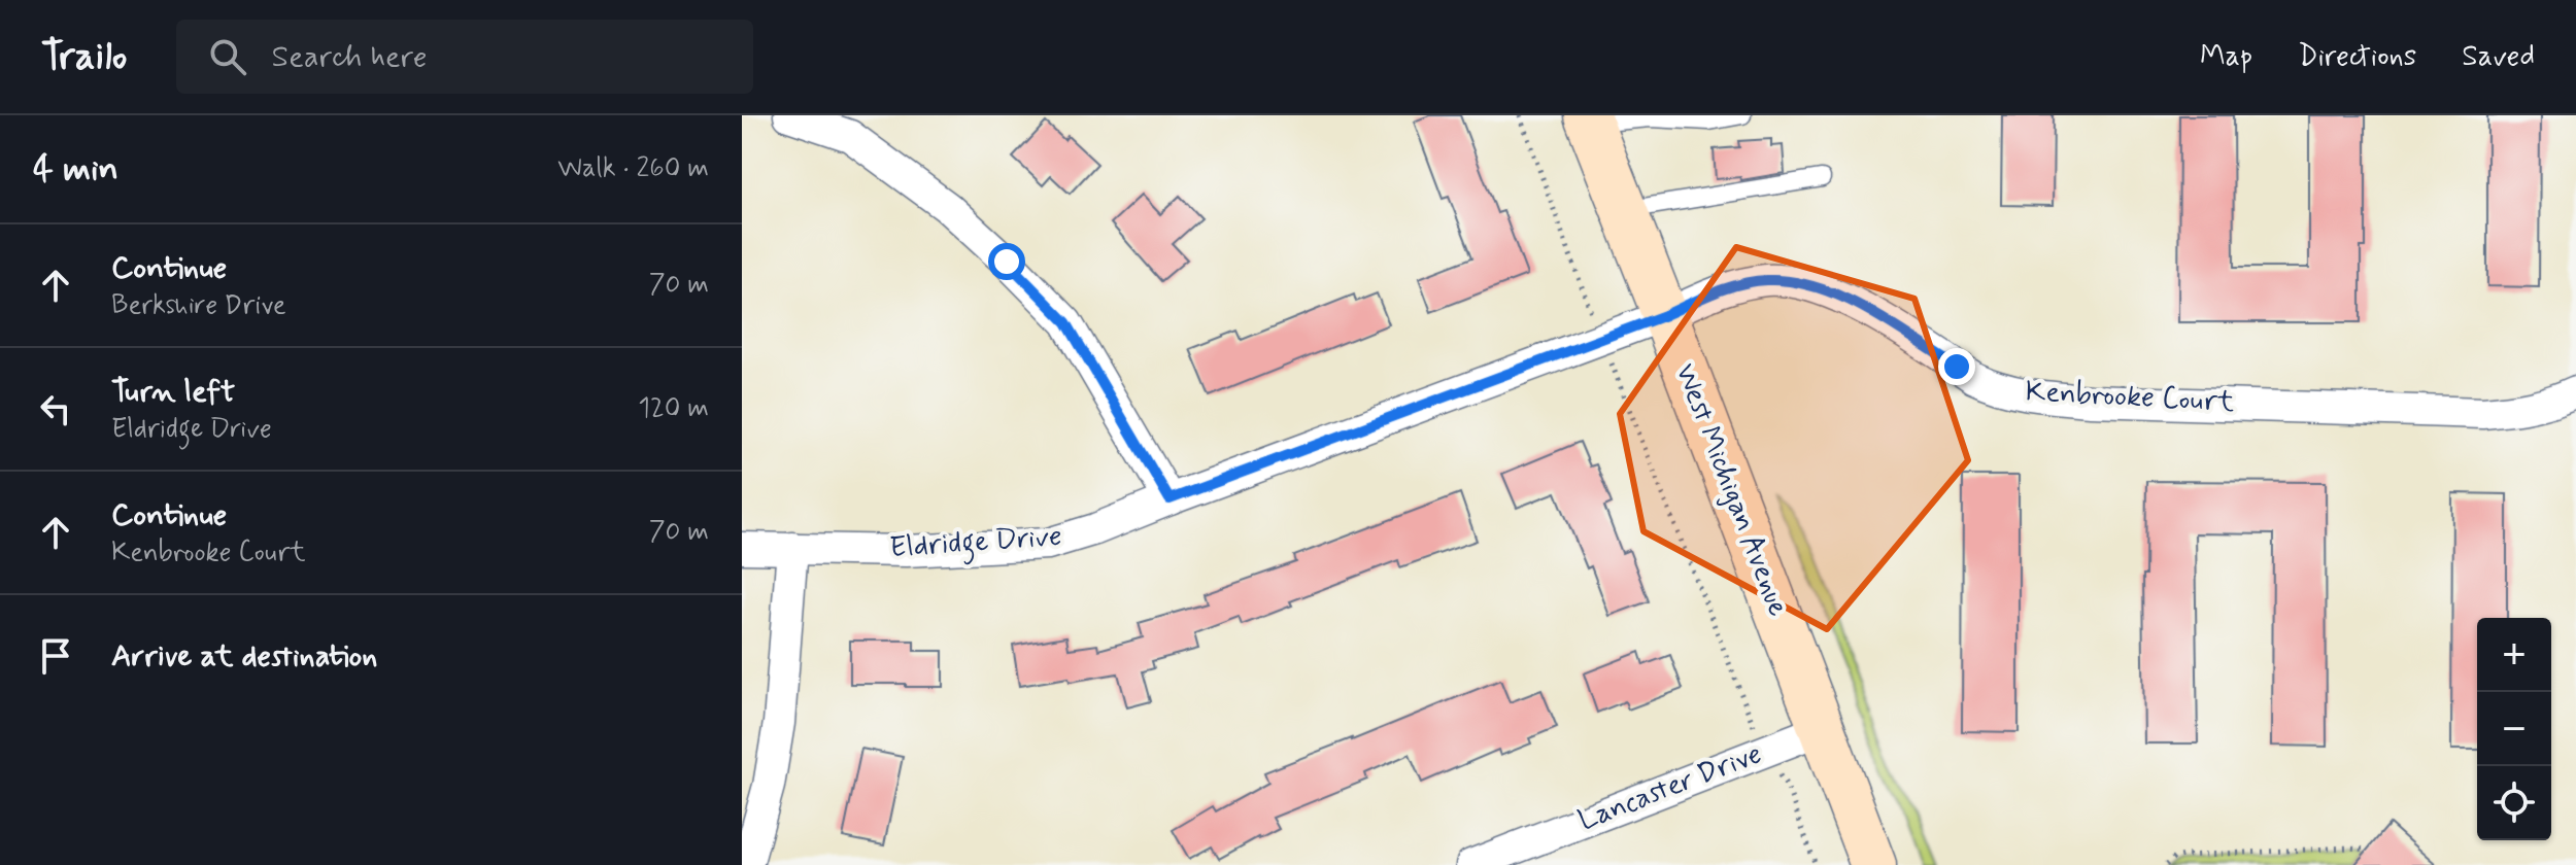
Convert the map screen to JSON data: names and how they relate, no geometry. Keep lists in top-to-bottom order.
{
  "streets": {
    "street": [
      "Kenbrooke Court",
      "West Michigan Avenue",
      "Eldridge Drive",
      "Lancaster Drive"
    ]
  },
  "crossings": [
    ["Kenbrooke Court", "West Michigan Avenue"],
    ["Kenbrooke Court", "Eldridge Drive"],
    ["West Michigan Avenue", "Eldridge Drive"],
    ["West Michigan Avenue", "Lancaster Drive"]
  ],
  "page": {
    "header": "Trailo",
    "search": "Search here",
    "nav": ["Map", "Directions", "Saved"],
    "heading": ["4 min", "Walk · 260 m"],
    "list": [
      ["Continue", "Berkshire Drive", "70 m"],
      ["Turn left", "Eldridge Drive", "120 m"],
      ["Continue", "Kenbrooke Court", "70 m"],
      "Arrive at destination"
    ],
    "map_buttons": ["+", "−"]
  }
}
